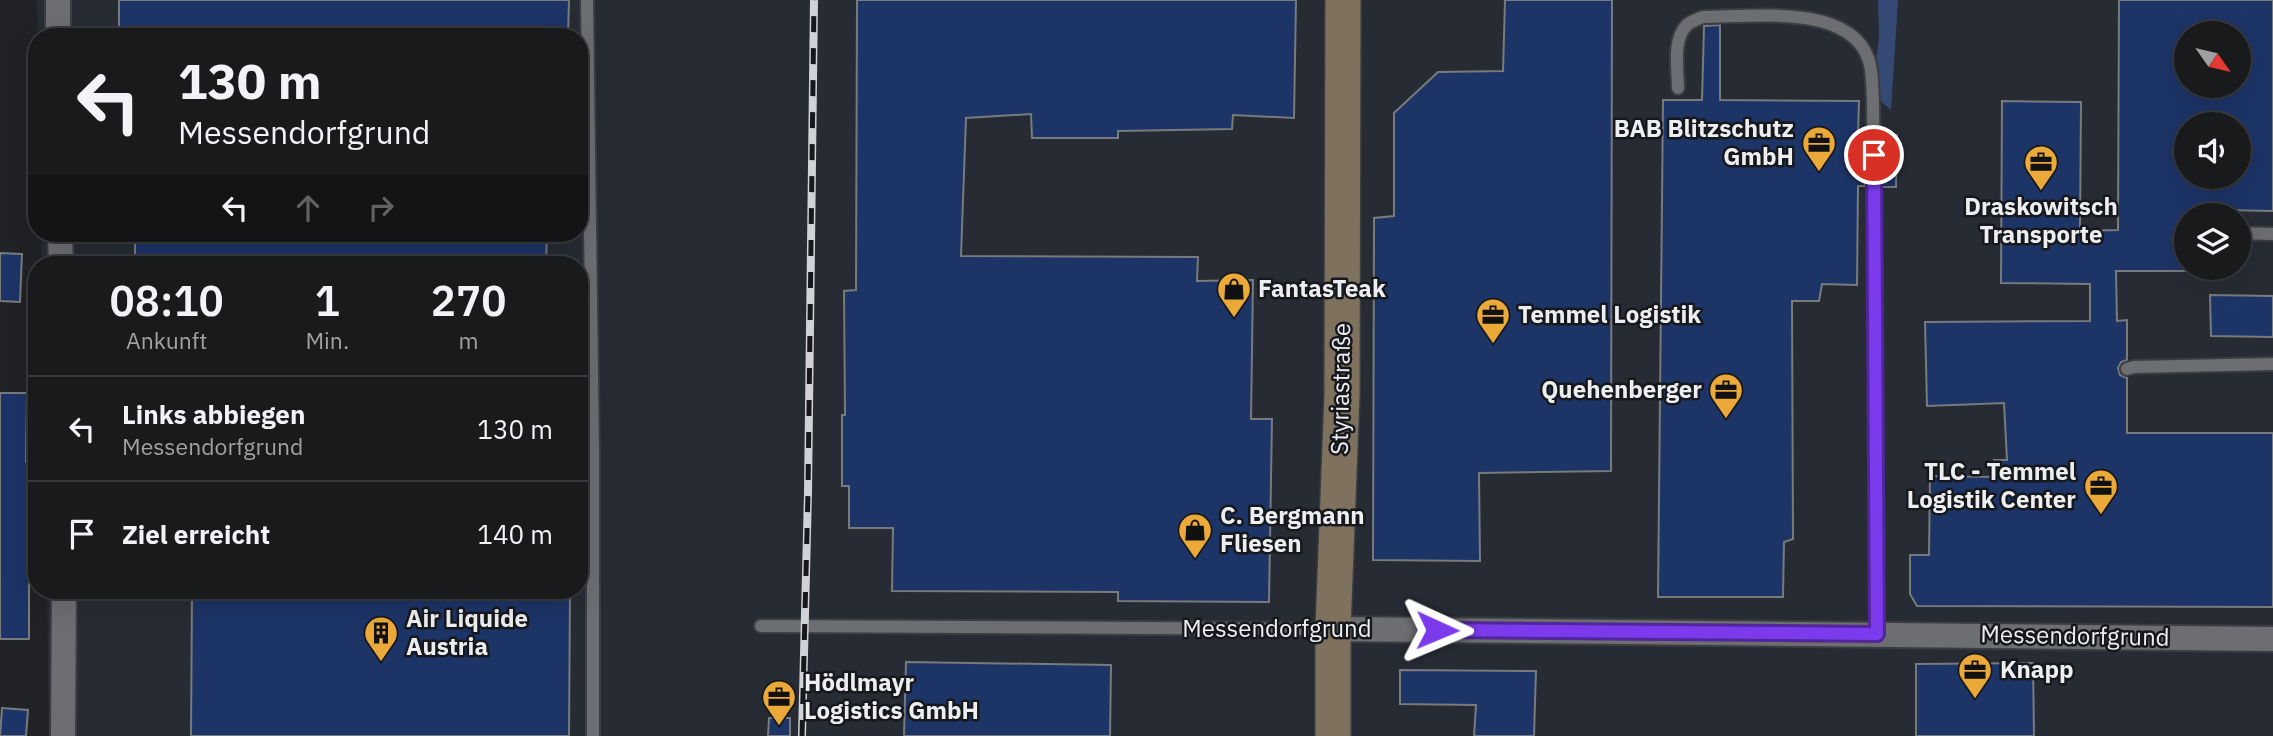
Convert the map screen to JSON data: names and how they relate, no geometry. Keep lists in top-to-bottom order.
{
  "streets": {
    "street": ["Styriastraße", "Messendorfgrund"]
  },
  "crossings": [
    ["Styriastraße", "Messendorfgrund"]
  ],
  "places": {
    "office": [
      "BAB Blitzschutz GmbH",
      "Draskowitsch Transporte",
      "Temmel Logistik",
      "Quehenberger",
      "TLC - Temmel Logistik Center",
      "Knapp",
      "Hödlmayr Logistics GmbH"
    ],
    "shop": ["FantasTeak", "C. Bergmann Fliesen"],
    "building": ["Air Liquide Austria"]
  },
  "north": "bottom right",
  "page": {
    "turn": ["130 m", "Messendorfgrund"],
    "eta": [
      "08:10",
      "Ankunft",
      "1",
      "Min.",
      "270",
      "m"
    ],
    "list": [
      {
        "name": "Links abbiegen",
        "note": "Messendorfgrund",
        "value": "130 m"
      },
      {
        "name": "Ziel erreicht",
        "value": "140 m"
      }
    ]
  }
}
